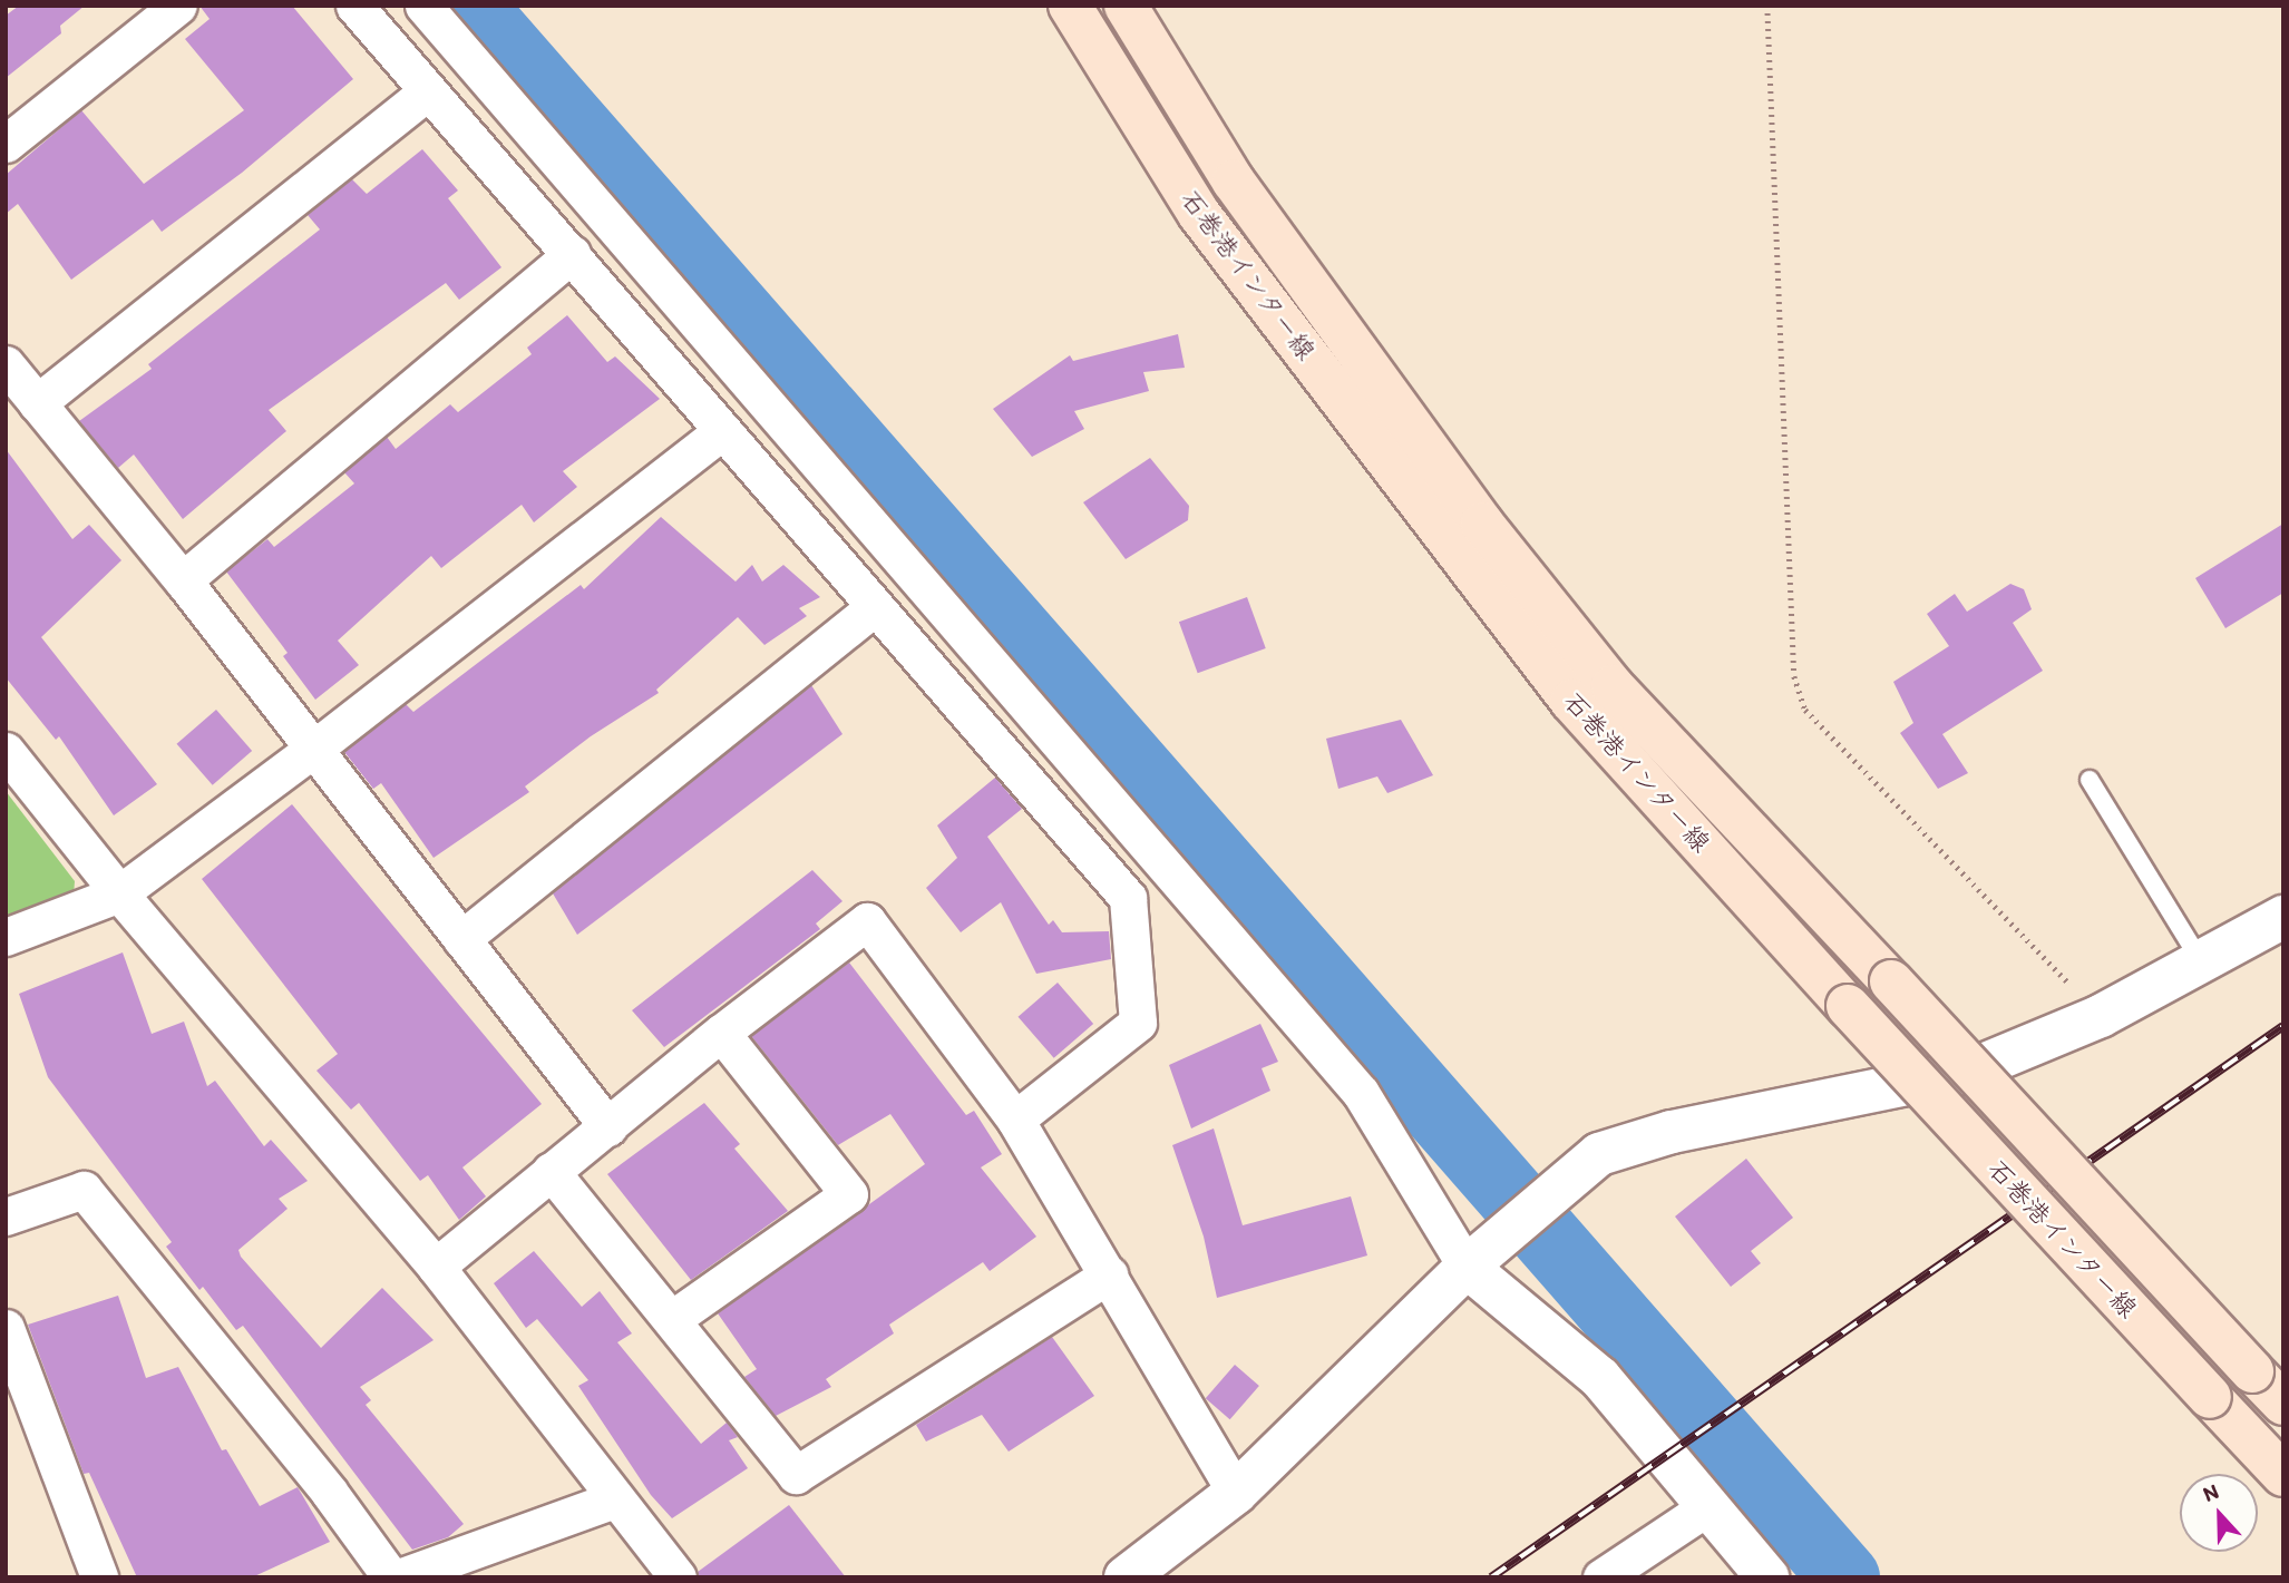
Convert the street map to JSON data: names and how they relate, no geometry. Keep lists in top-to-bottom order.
{
  "streets": {
    "main road": ["石巻港インター線"]
  },
  "north": "top"
}
